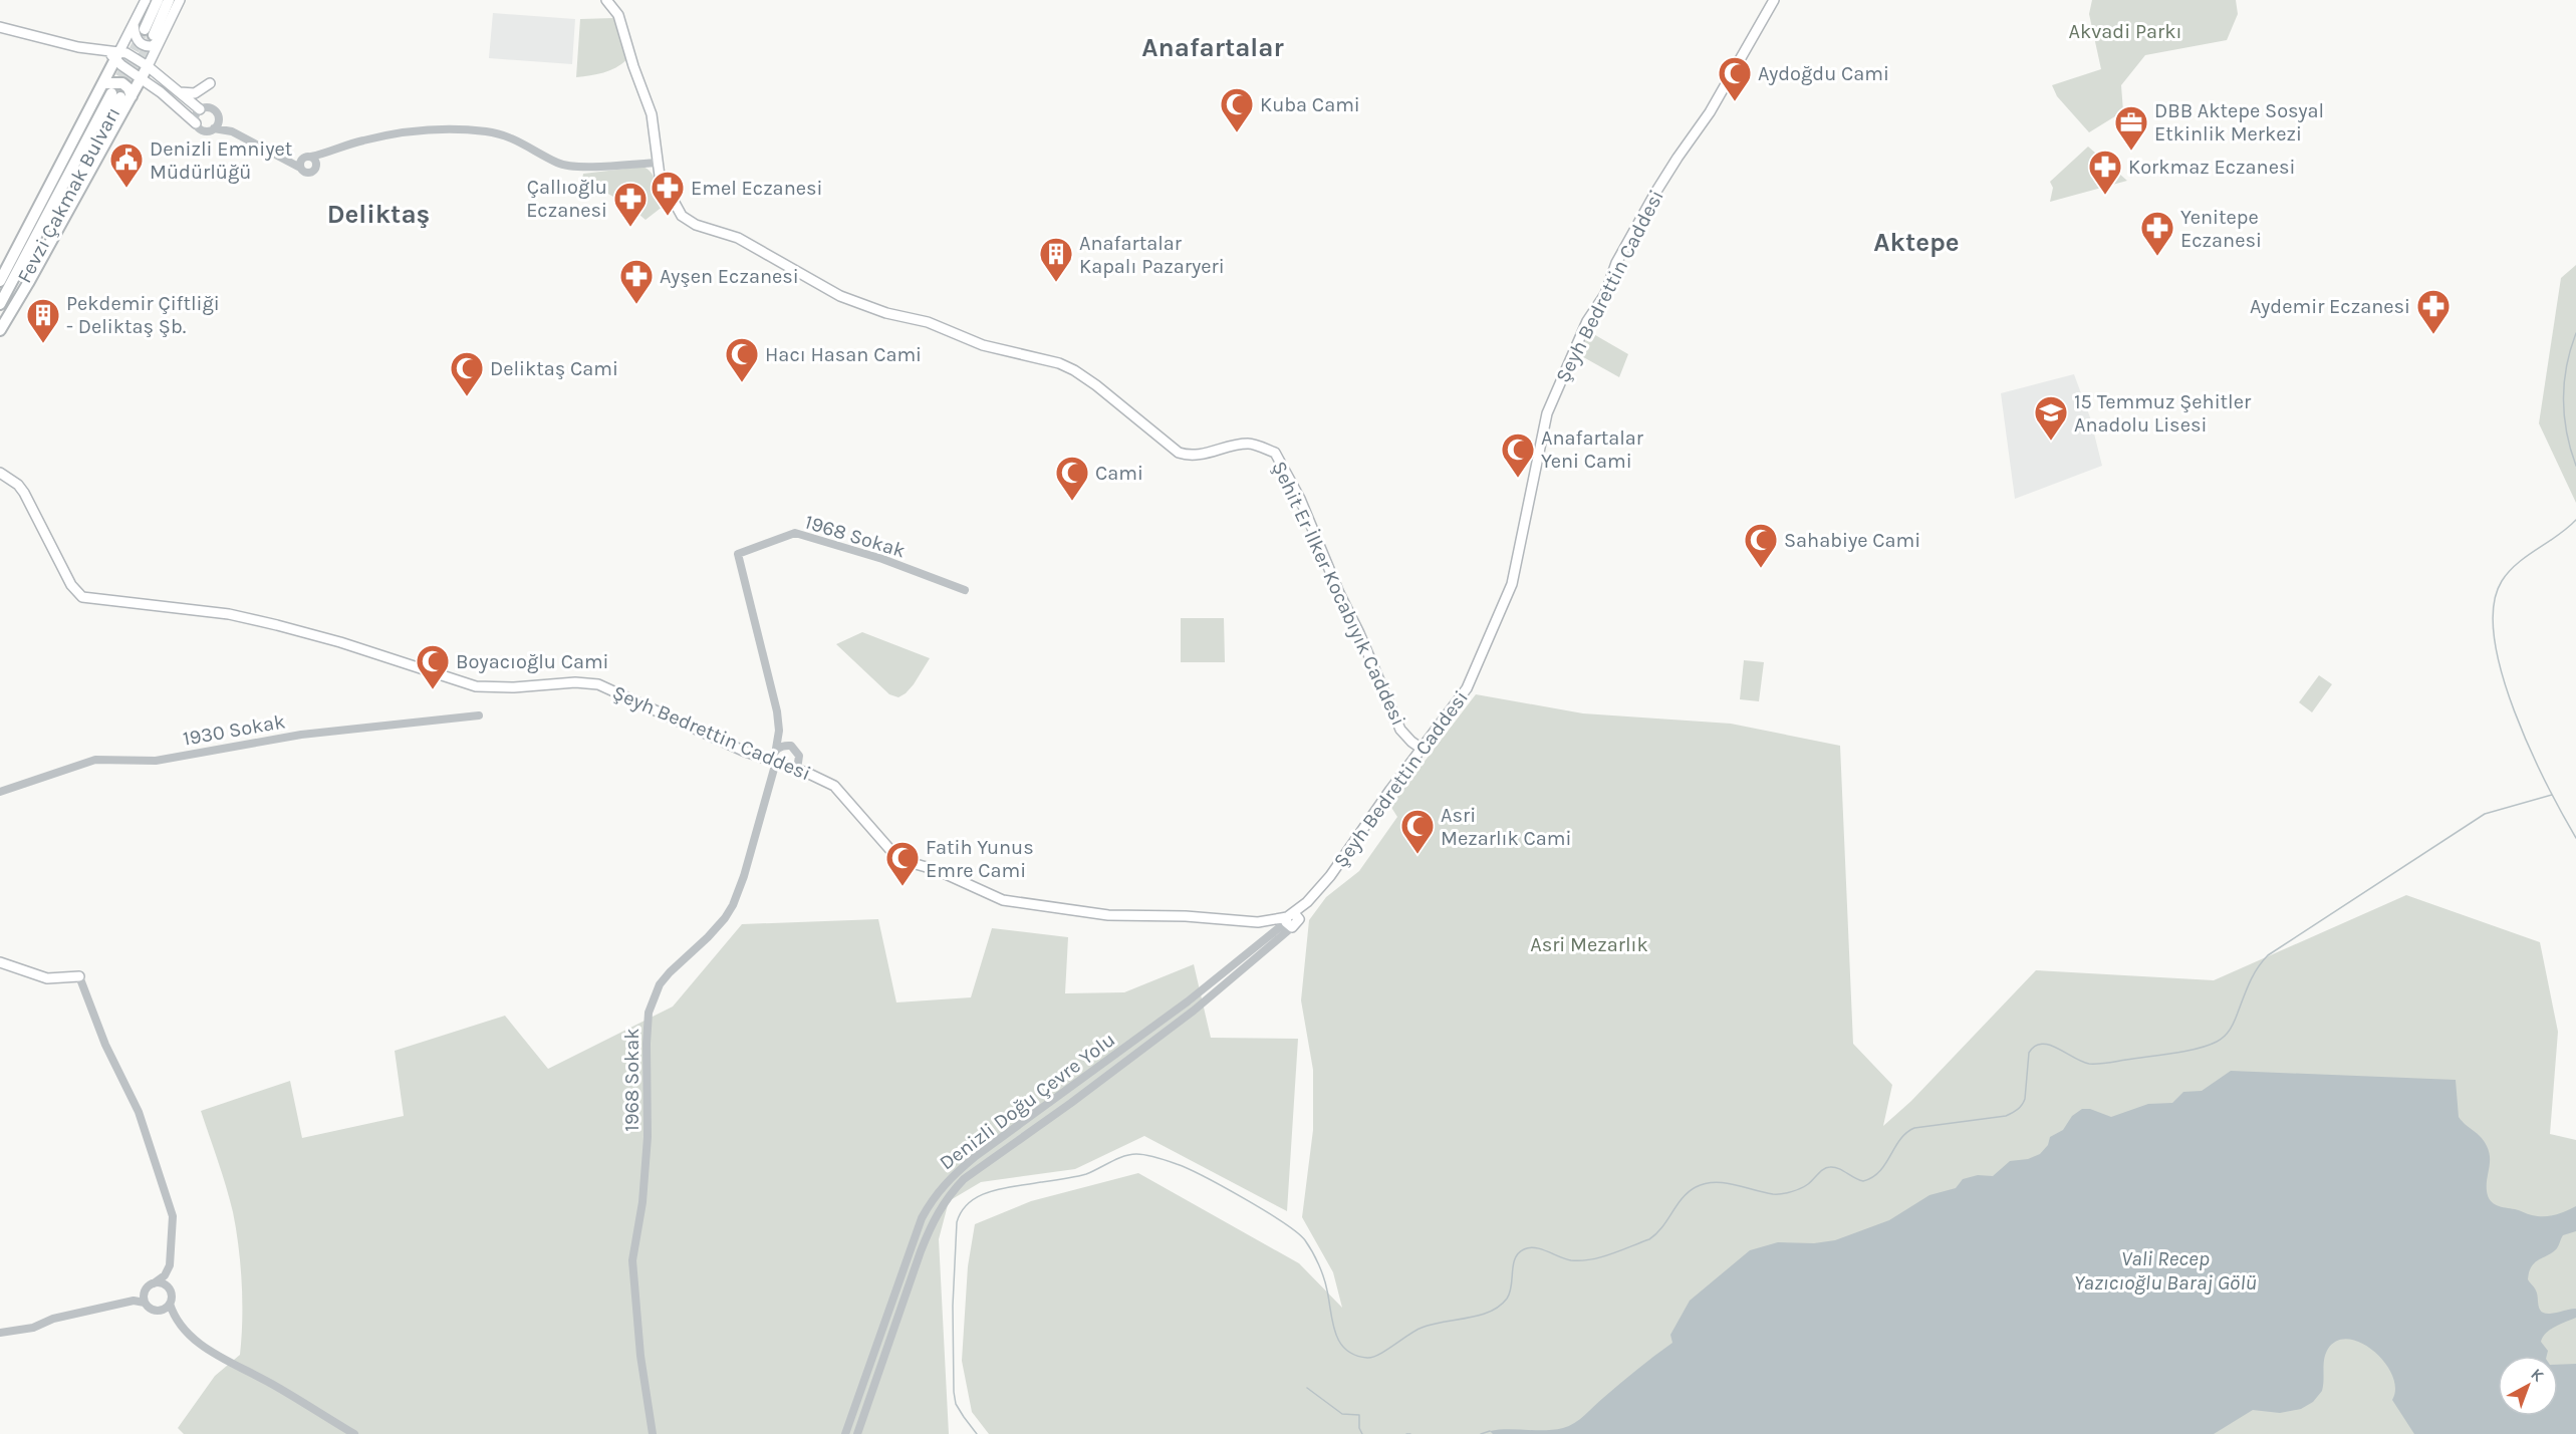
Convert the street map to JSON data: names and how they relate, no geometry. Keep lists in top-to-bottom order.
{
  "streets": {
    "main road": ["Fevzi Çakmak Bulvarı", "Şeyh Bedrettin Caddesi", "Şehit Er İlker Kocabıyık Caddesi"],
    "street": ["1968 Sokak", "1930 Sokak", "Denizli Doğu Çevre Yolu"]
  },
  "crossings": [
    ["Şeyh Bedrettin Caddesi", "1968 Sokak"],
    ["Şeyh Bedrettin Caddesi", "Şehit Er İlker Kocabıyık Caddesi"],
    ["Şeyh Bedrettin Caddesi", "Denizli Doğu Çevre Yolu"]
  ],
  "districts": ["Anafartalar", "Deliktaş", "Aktepe"],
  "water": ["Vali Recep Yazıcıoğlu Baraj Gölü"],
  "parks": ["Akvadi Parkı", "Asri Mezarlık"],
  "places": {
    "mosque": [
      "Aydoğdu Cami",
      "Kuba Cami",
      "Hacı Hasan Cami",
      "Deliktaş Cami",
      "Anafartalar Yeni Cami",
      "Cami",
      "Sahabiye Cami",
      "Boyacıoğlu Cami",
      "Asri Mezarlık Cami",
      "Fatih Yunus Emre Cami"
    ],
    "office": ["DBB Aktepe Sosyal Etkinlik Merkezi"],
    "public building": ["Denizli Emniyet Müdürlüğü"],
    "pharmacy": [
      "Korkmaz Eczanesi",
      "Emel Eczanesi",
      "Çallıoğlu Eczanesi",
      "Yenitepe Eczanesi",
      "Ayşen Eczanesi",
      "Aydemir Eczanesi"
    ],
    "building": ["Anafartalar Kapalı Pazaryeri", "Pekdemir Çiftliği - Deliktaş Şb."],
    "school or university": ["15 Temmuz Şehitler Anadolu Lisesi"]
  },
  "north": "top right"
}
